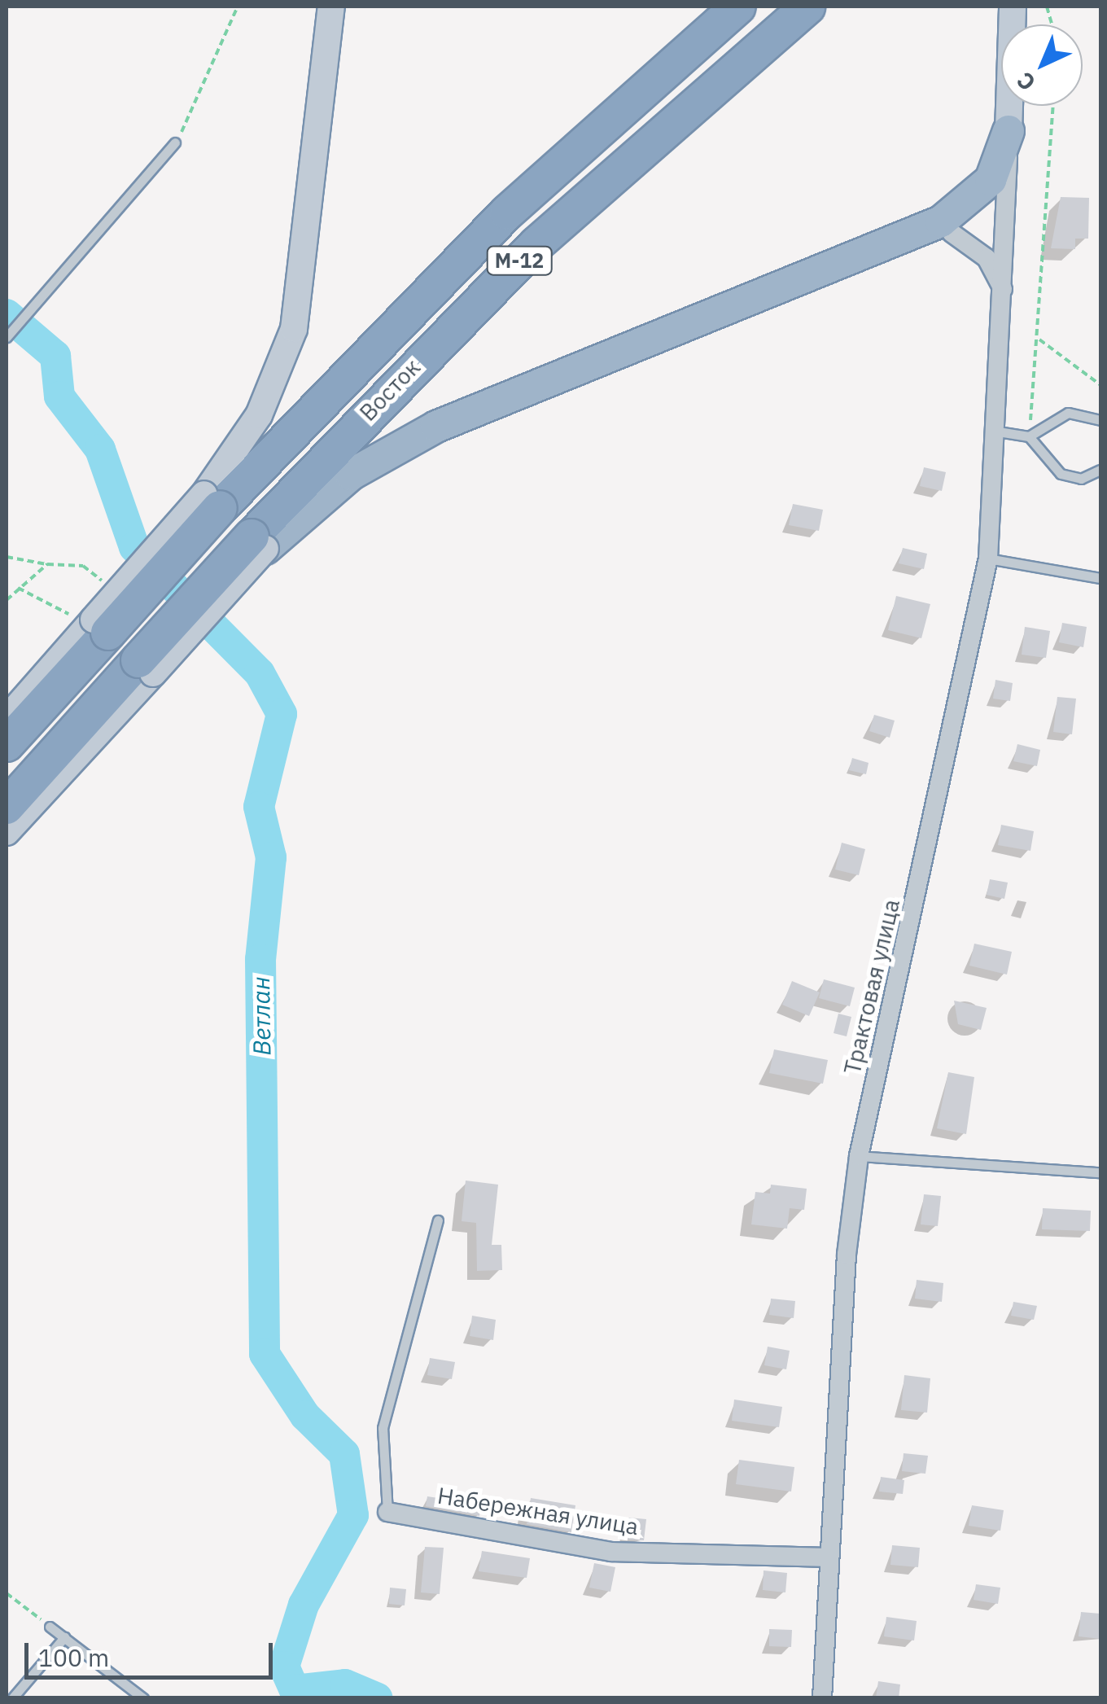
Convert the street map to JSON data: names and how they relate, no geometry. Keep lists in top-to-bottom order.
{
  "streets": {
    "highway": ["М-12", "Восток"],
    "street": ["Трактовая улица", "Набережная улица"]
  },
  "crossings": [
    ["Трактовая улица", "Набережная улица"]
  ],
  "water": ["Ветлан"],
  "scale_bar": "100 m",
  "north": "bottom left"
}
